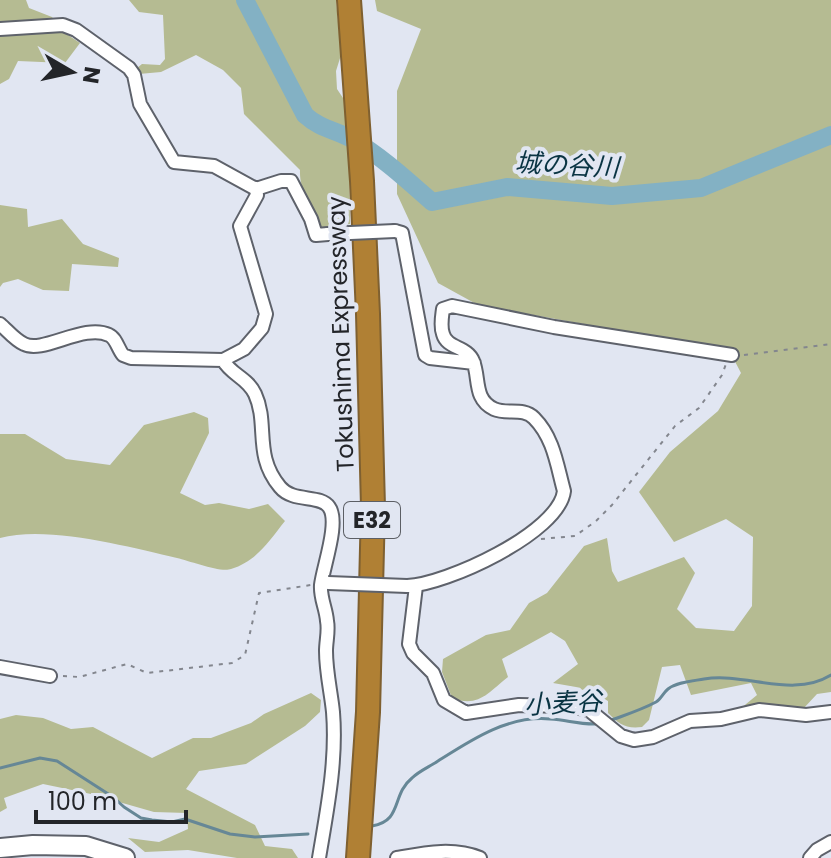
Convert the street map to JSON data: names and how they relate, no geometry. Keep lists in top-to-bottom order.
{
  "streets": {
    "highway": ["Tokushima Expressway", "E32"]
  },
  "water": ["城の谷川", "小麦谷"],
  "scale_bar": "100 m",
  "north": "right"
}
